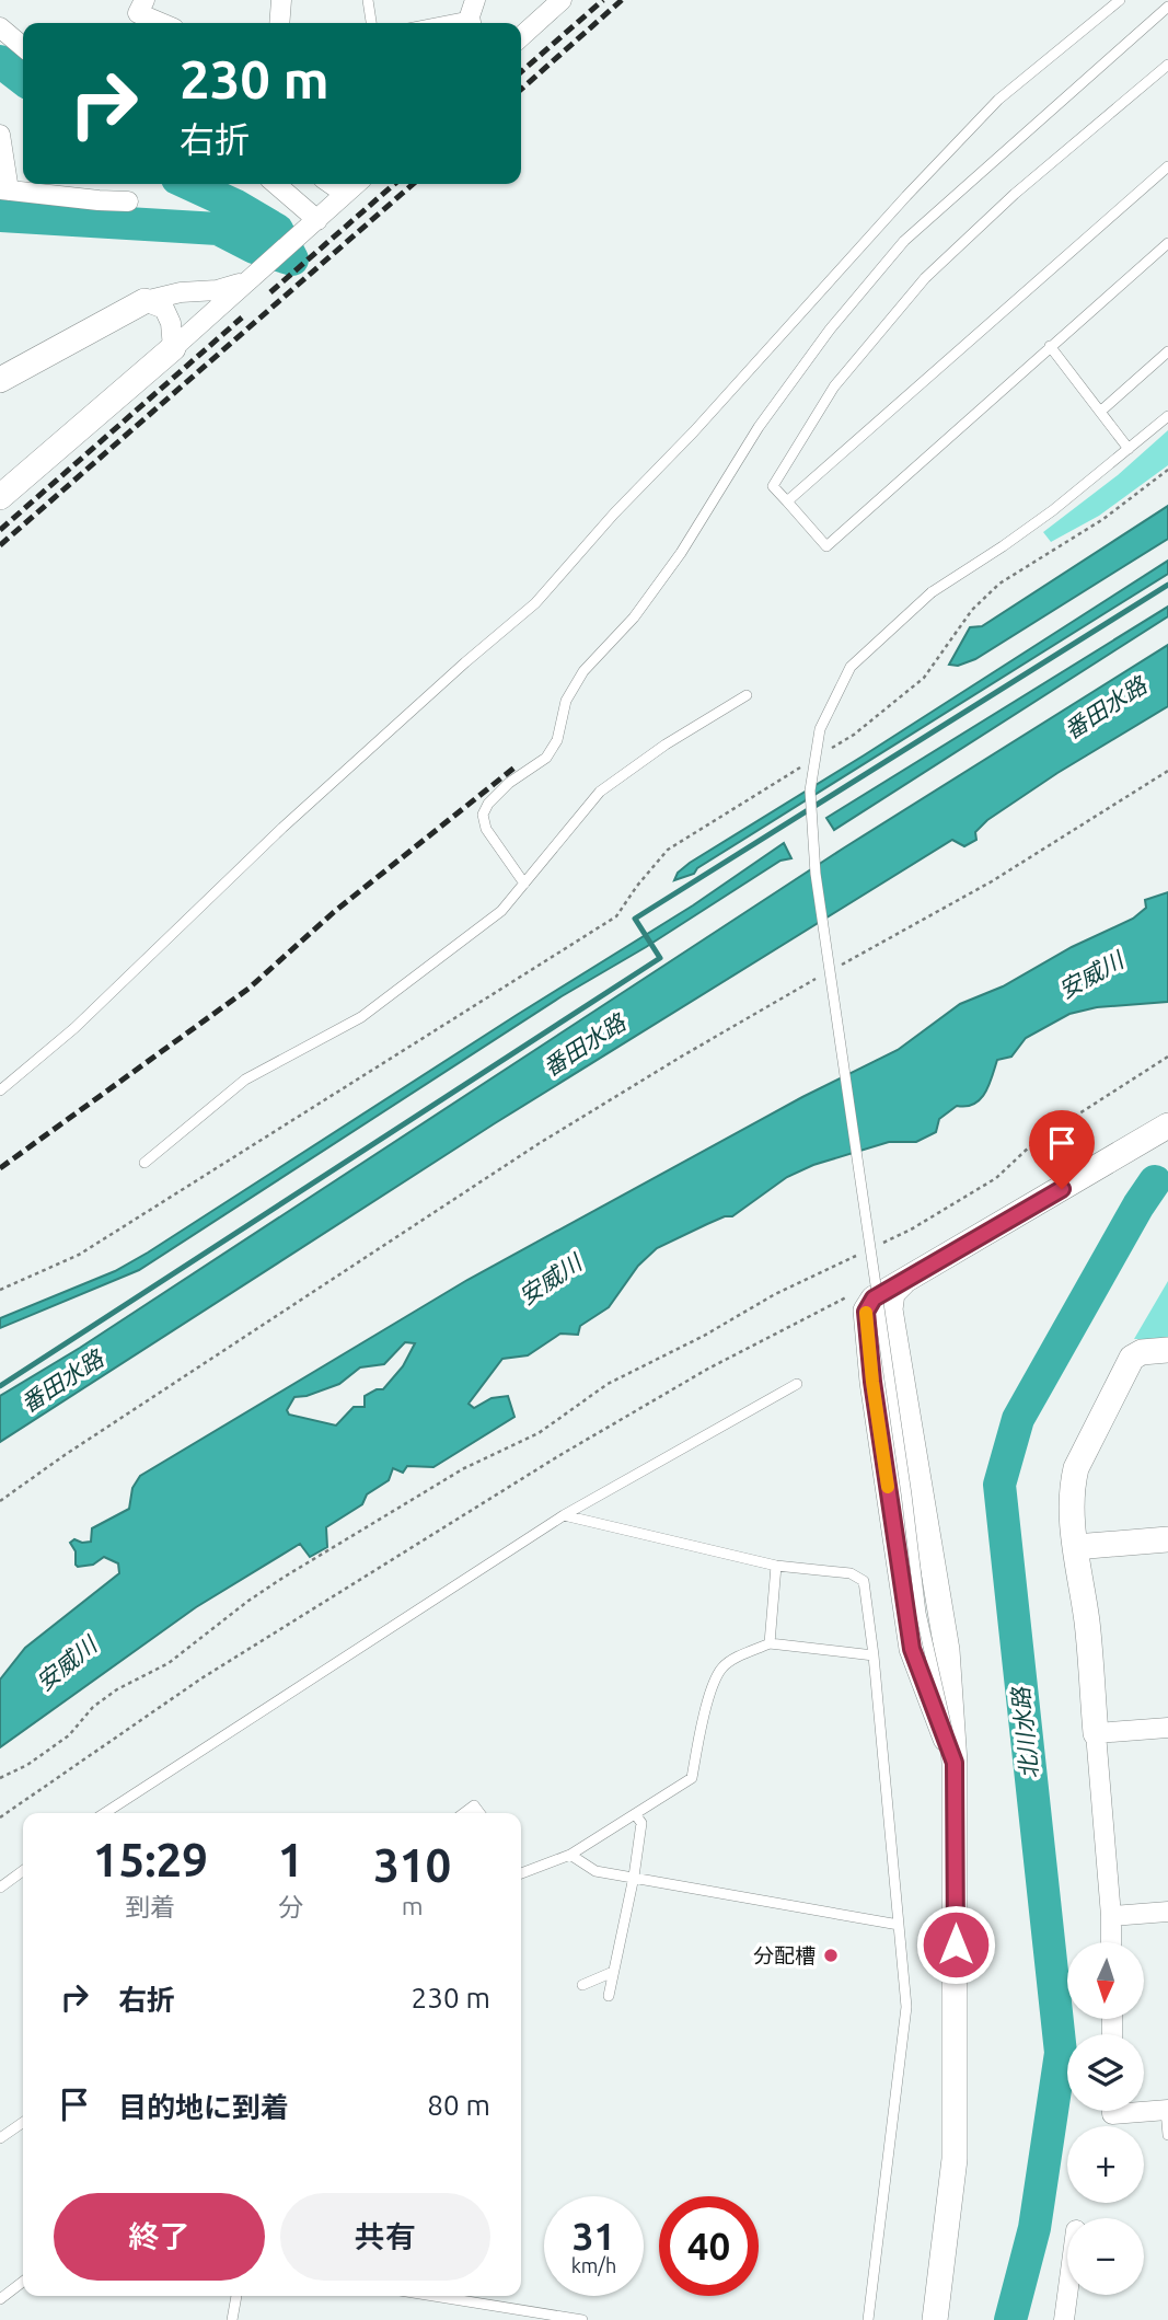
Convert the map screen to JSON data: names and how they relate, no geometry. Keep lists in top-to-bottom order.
{
  "water": ["番田水路", "安威川", "北川水路"],
  "places": ["分配槽"],
  "north": "bottom",
  "page": {
    "turn": ["230 m", "右折"],
    "eta": [
      "15:29",
      "到着",
      "1",
      "分",
      "310",
      "m"
    ],
    "map_buttons": ["+", "−"],
    "list": [
      {
        "name": "右折",
        "value": "230 m"
      },
      {
        "name": "目的地に到着",
        "value": "80 m"
      }
    ],
    "buttons": ["終了", "共有"],
    "speed": "31 km/h",
    "limit": "40"
  }
}
